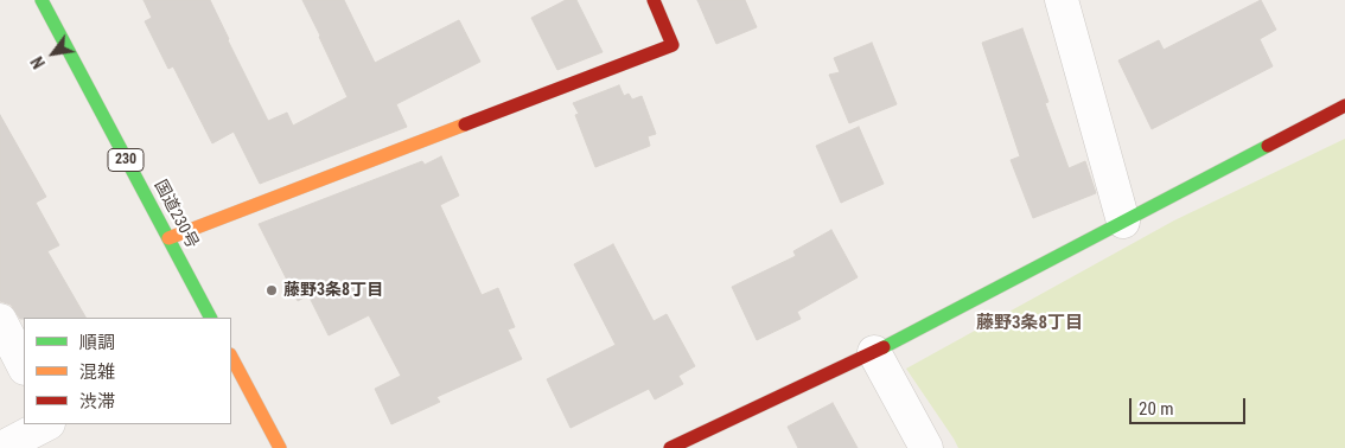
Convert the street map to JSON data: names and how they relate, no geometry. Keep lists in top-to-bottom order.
{
  "streets": {
    "main road": ["230", "国道230号"]
  },
  "districts": ["藤野3条8丁目"],
  "places": ["藤野3条8丁目"],
  "legend": ["順調", "混雑", "渋滞"],
  "scale_bar": "20 m",
  "north": "bottom left"
}
